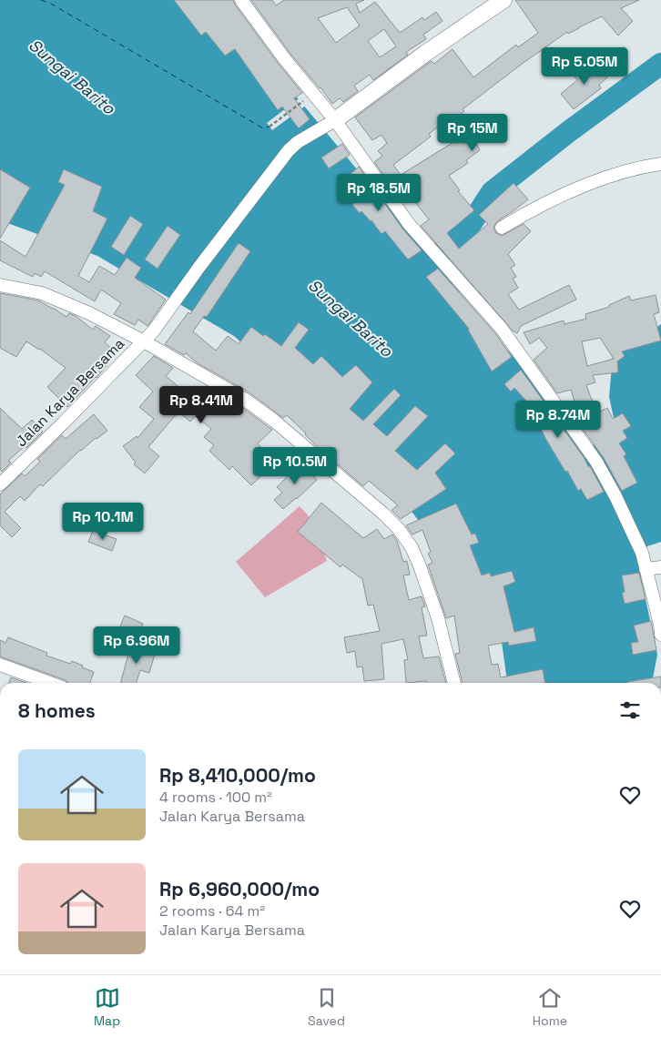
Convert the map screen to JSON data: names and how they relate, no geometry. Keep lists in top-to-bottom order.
{
  "streets": {
    "street": ["Jalan Karya Bersama"]
  },
  "water": ["Sungai Barito"],
  "page": {
    "price": [
      "Rp 5.05M",
      "Rp 15M",
      "Rp 18.5M",
      "Rp 8.41M",
      "Rp 8.74M",
      "Rp 10.5M",
      "Rp 10.1M",
      "Rp 6.96M"
    ],
    "heading": "8 homes",
    "list": [
      {
        "name": "Rp 8,410,000/mo",
        "note": "4 rooms · 100 m² · Jalan Karya Bersama"
      },
      {
        "name": "Rp 6,960,000/mo",
        "note": "2 rooms · 64 m² · Jalan Karya Bersama"
      }
    ],
    "tabs": ["Map", "Saved", "Home"]
  }
}
